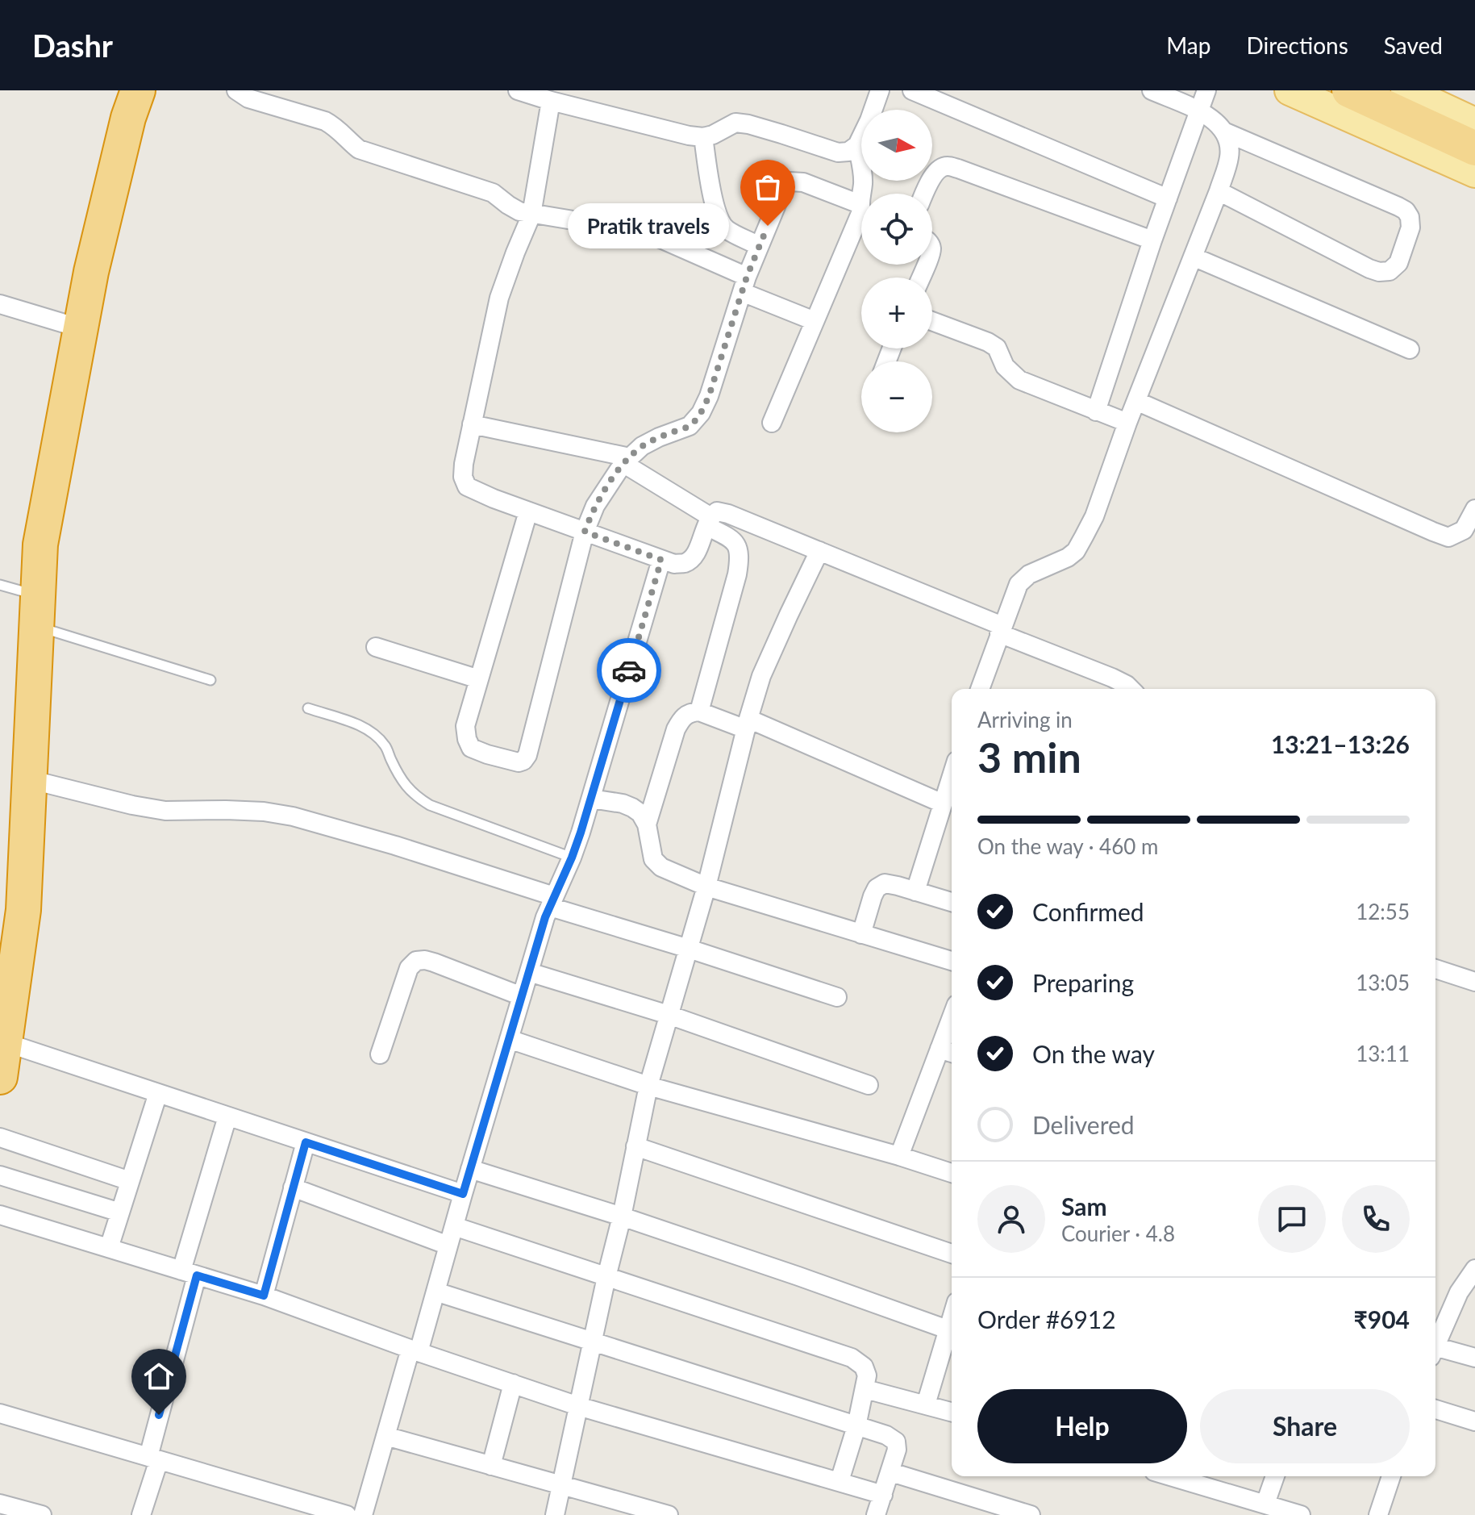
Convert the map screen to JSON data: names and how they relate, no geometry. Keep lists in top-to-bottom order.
{
  "places": ["Pratik travels"],
  "north": "right",
  "page": {
    "header": "Dashr",
    "nav": ["Map", "Directions", "Saved"],
    "map_buttons": ["+", "−"],
    "bubble": "Pratik travels",
    "heading": ["3 min", "Arriving in", "13:21–13:26"],
    "panel": [
      "Sam",
      "Courier · 4.8",
      "Order #6912",
      "₹904"
    ],
    "bar": "On the way · 460 m",
    "list": [
      ["Confirmed", "12:55"],
      ["Preparing", "13:05"],
      ["On the way", "13:11"],
      "Delivered"
    ],
    "buttons": ["Help", "Share"]
  }
}
